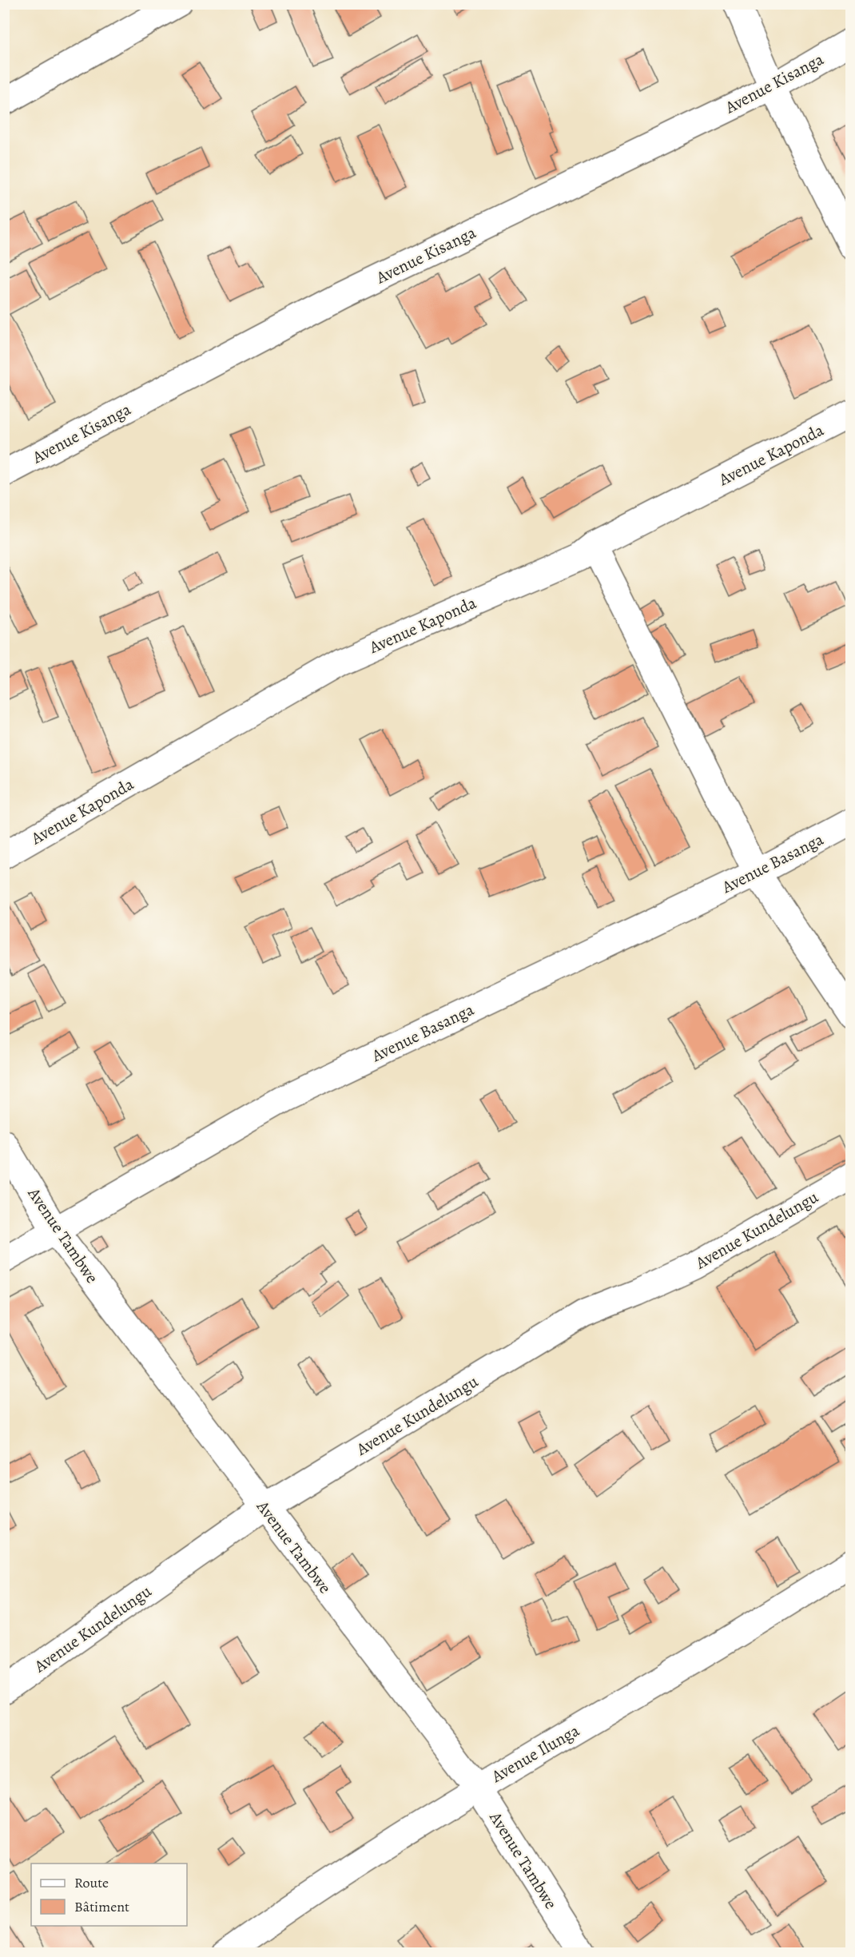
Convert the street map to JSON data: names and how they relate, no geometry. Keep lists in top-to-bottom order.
{
  "streets": {
    "street": [
      "Avenue Kisanga",
      "Avenue Kaponda",
      "Avenue Basanga",
      "Avenue Kundelungu",
      "Avenue Tambwe",
      "Avenue Ilunga"
    ]
  },
  "crossings": [
    ["Avenue Basanga", "Avenue Tambwe"],
    ["Avenue Kundelungu", "Avenue Tambwe"],
    ["Avenue Tambwe", "Avenue Ilunga"]
  ],
  "legend": ["Route", "Bâtiment"]
}
